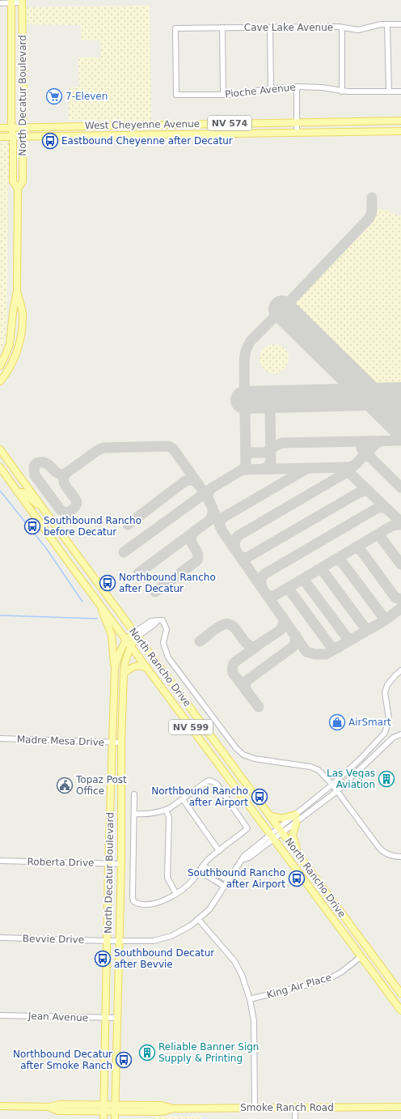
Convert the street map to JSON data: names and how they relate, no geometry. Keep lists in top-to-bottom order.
{
  "streets": {
    "main road": [
      "North Decatur Boulevard",
      "NV 574",
      "West Cheyenne Avenue",
      "North Rancho Drive",
      "NV 599",
      "Smoke Ranch Road"
    ],
    "street": [
      "Cave Lake Avenue",
      "Pioche Avenue",
      "Madre Mesa Drive",
      "Roberta Drive",
      "Bevvie Drive",
      "King Air Place",
      "Jean Avenue"
    ]
  },
  "crossings": [
    ["Cave Lake Avenue", "Pioche Avenue"],
    ["North Decatur Boulevard", "West Cheyenne Avenue"],
    ["North Decatur Boulevard", "North Rancho Drive"],
    ["North Decatur Boulevard", "Madre Mesa Drive"],
    ["North Decatur Boulevard", "Roberta Drive"],
    ["North Decatur Boulevard", "Bevvie Drive"],
    ["North Decatur Boulevard", "Jean Avenue"],
    ["North Decatur Boulevard", "Smoke Ranch Road"],
    ["North Rancho Drive", "Bevvie Drive"],
    ["North Rancho Drive", "King Air Place"]
  ],
  "places": {
    "supermarket": ["7-Eleven"],
    "bus stop": [
      "Eastbound Cheyenne after Decatur",
      "Southbound Rancho before Decatur",
      "Northbound Rancho after Decatur",
      "Northbound Rancho after Airport",
      "Southbound Rancho after Airport",
      "Southbound Decatur after Bevvie",
      "Northbound Decatur after Smoke Ranch"
    ],
    "shop": ["AirSmart"],
    "building": ["Las Vegas Aviation", "Reliable Banner Sign Supply & Printing"],
    "public building": ["Topaz Post Office"]
  }
}
